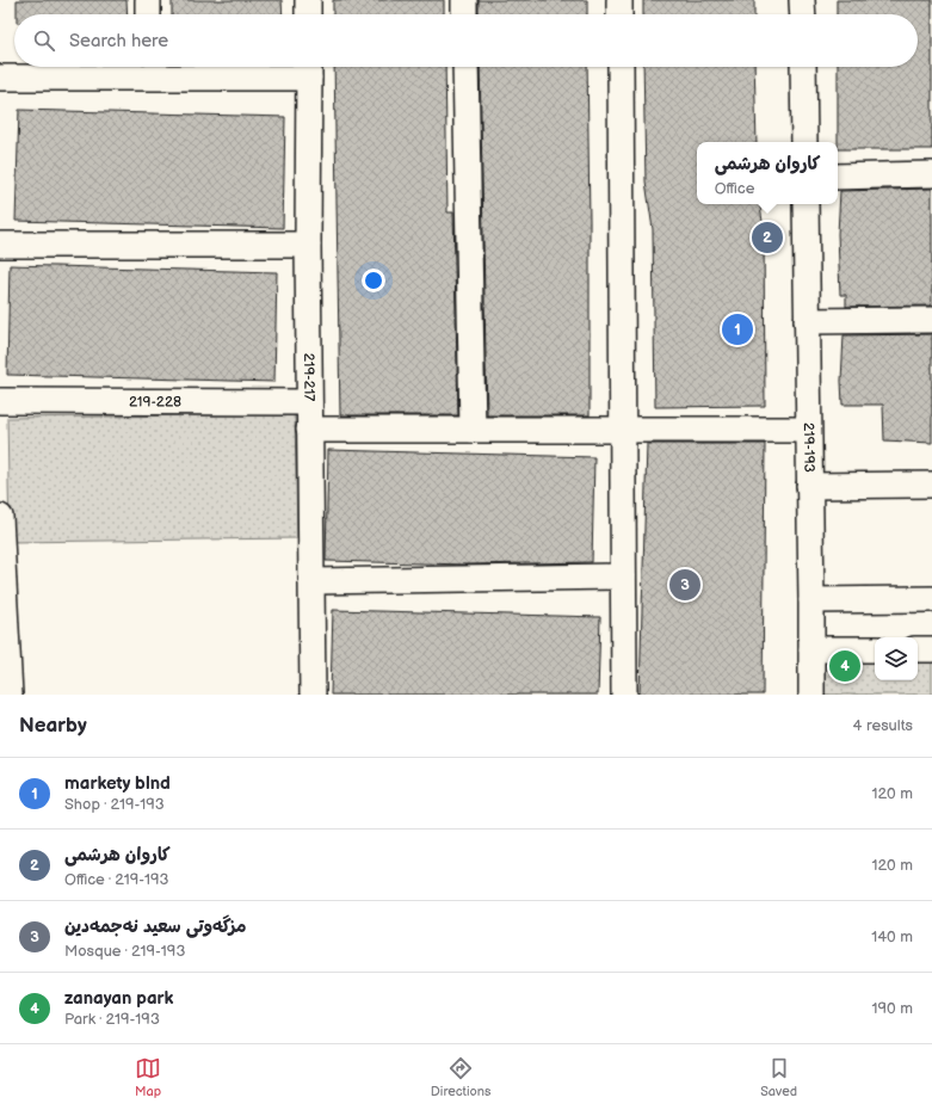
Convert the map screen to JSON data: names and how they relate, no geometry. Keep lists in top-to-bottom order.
{
  "streets": {
    "street": ["219-217", "219-228", "219-193"]
  },
  "crossings": [
    ["219-217", "219-228"]
  ],
  "page": {
    "search": "Search here",
    "popup": ["كاروان هرشمی", "Office"],
    "pins": [
      "2",
      "1",
      "3",
      "4"
    ],
    "heading": ["Nearby", "4 results"],
    "list": [
      {
        "mark": "1",
        "name": "markety blnd",
        "note": "Shop · 219-193",
        "value": "120 m"
      },
      {
        "mark": "2",
        "name": "كاروان هرشمی",
        "note": "Office · 219-193",
        "value": "120 m"
      },
      {
        "mark": "3",
        "name": "مزگەوتی سعید نەجمەدین",
        "note": "Mosque · 219-193",
        "value": "140 m"
      },
      {
        "mark": "4",
        "name": "zanayan park",
        "note": "Park · 219-193",
        "value": "190 m"
      }
    ],
    "nav": ["Map", "Directions", "Saved"]
  }
}
